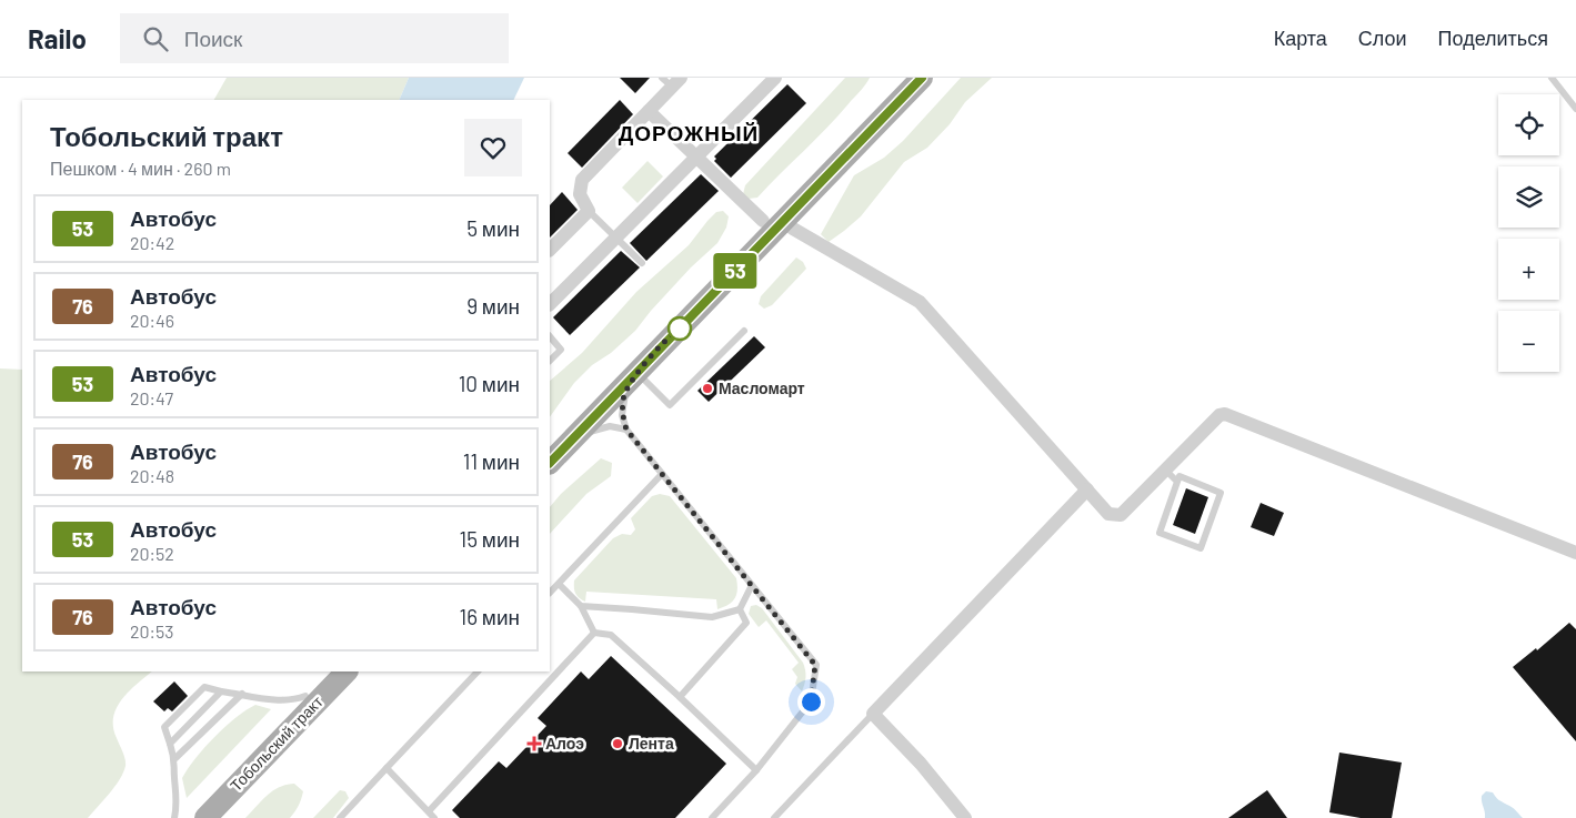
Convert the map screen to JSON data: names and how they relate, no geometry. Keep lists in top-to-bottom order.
{
  "streets": {
    "main road": ["Тобольский тракт"]
  },
  "districts": ["ДОРОЖНЫЙ"],
  "places": {
    "other": ["Масломарт", "Лента"],
    "health": ["Алоэ"]
  },
  "lines": ["bus line 53"],
  "page": {
    "header": "Railo",
    "search": "Поиск",
    "nav": ["Карта", "Слои", "Поделиться"],
    "on_map": "53",
    "map_buttons": ["+", "−"],
    "heading": ["Тобольский тракт", "Пешком · 4 мин · 260 m"],
    "list": [
      {
        "mark": "53",
        "name": "Автобус",
        "note": "20:42",
        "value": "5 мин"
      },
      {
        "mark": "76",
        "name": "Автобус",
        "note": "20:46",
        "value": "9 мин"
      },
      {
        "mark": "53",
        "name": "Автобус",
        "note": "20:47",
        "value": "10 мин"
      },
      {
        "mark": "76",
        "name": "Автобус",
        "note": "20:48",
        "value": "11 мин"
      },
      {
        "mark": "53",
        "name": "Автобус",
        "note": "20:52",
        "value": "15 мин"
      },
      {
        "mark": "76",
        "name": "Автобус",
        "note": "20:53",
        "value": "16 мин"
      }
    ]
  }
}
